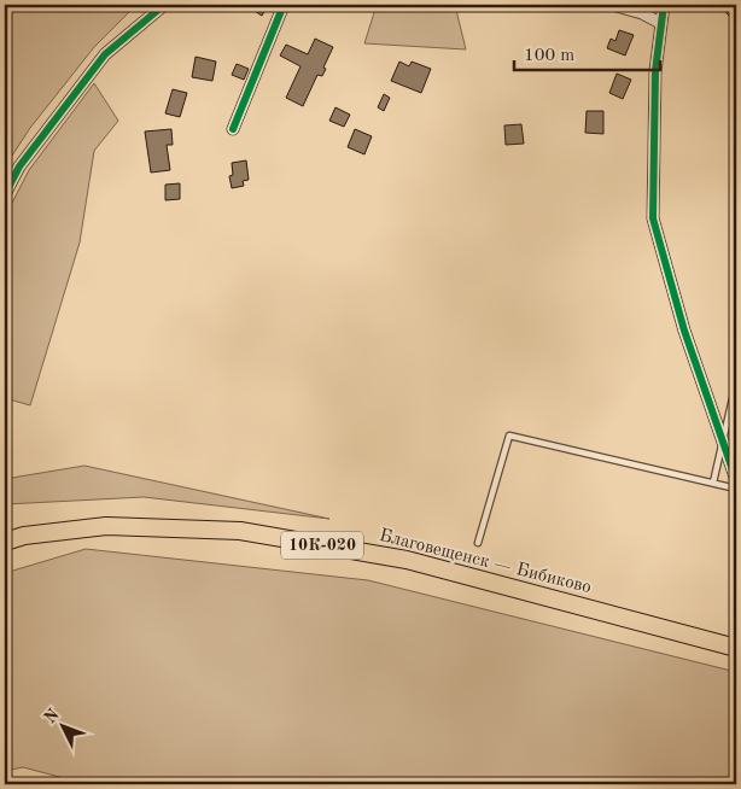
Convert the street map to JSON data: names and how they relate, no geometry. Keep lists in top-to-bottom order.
{
  "streets": {
    "main road": ["10К-020", "Благовещенск — Бибиково"]
  },
  "scale_bar": "100 m",
  "north": "top left"
}
